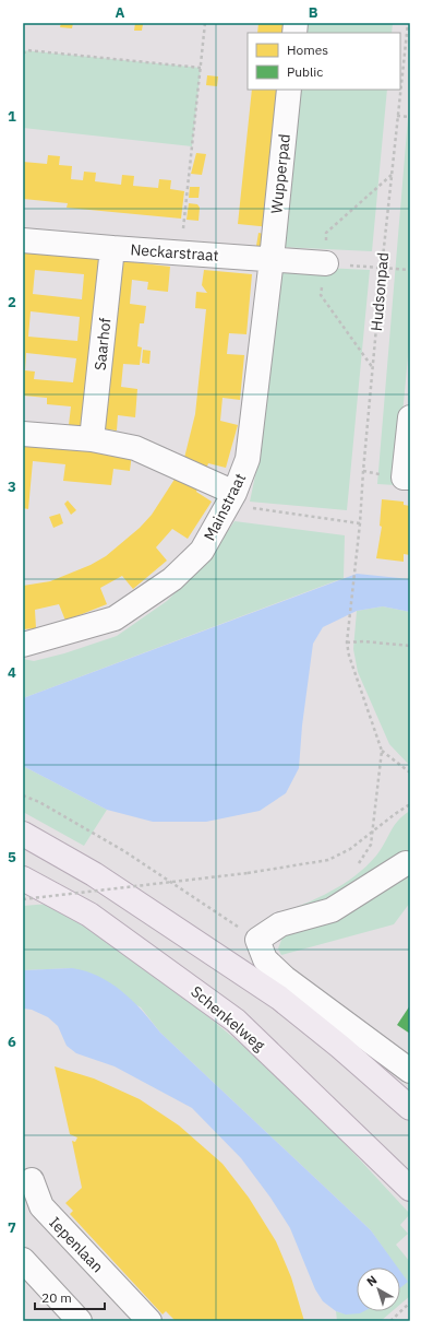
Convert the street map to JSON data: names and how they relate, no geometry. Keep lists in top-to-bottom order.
{
  "streets": {
    "main road": ["Schenkelweg"],
    "street": [
      "Wupperpad",
      "Neckarstraat",
      "Saarhof",
      "Mainstraat",
      "Iepenlaan"
    ],
    "path": ["Hudsonpad"]
  },
  "crossings": [
    ["Wupperpad", "Neckarstraat"],
    ["Wupperpad", "Mainstraat"],
    ["Neckarstraat", "Saarhof"],
    ["Neckarstraat", "Mainstraat"]
  ],
  "legend": ["Homes", "Public"],
  "scale_bar": "20 m",
  "north": "top left",
  "grid": {
    "columns": ["A", "B"],
    "rows": [
      "1",
      "2",
      "3",
      "4",
      "5",
      "6",
      "7"
    ]
  }
}
